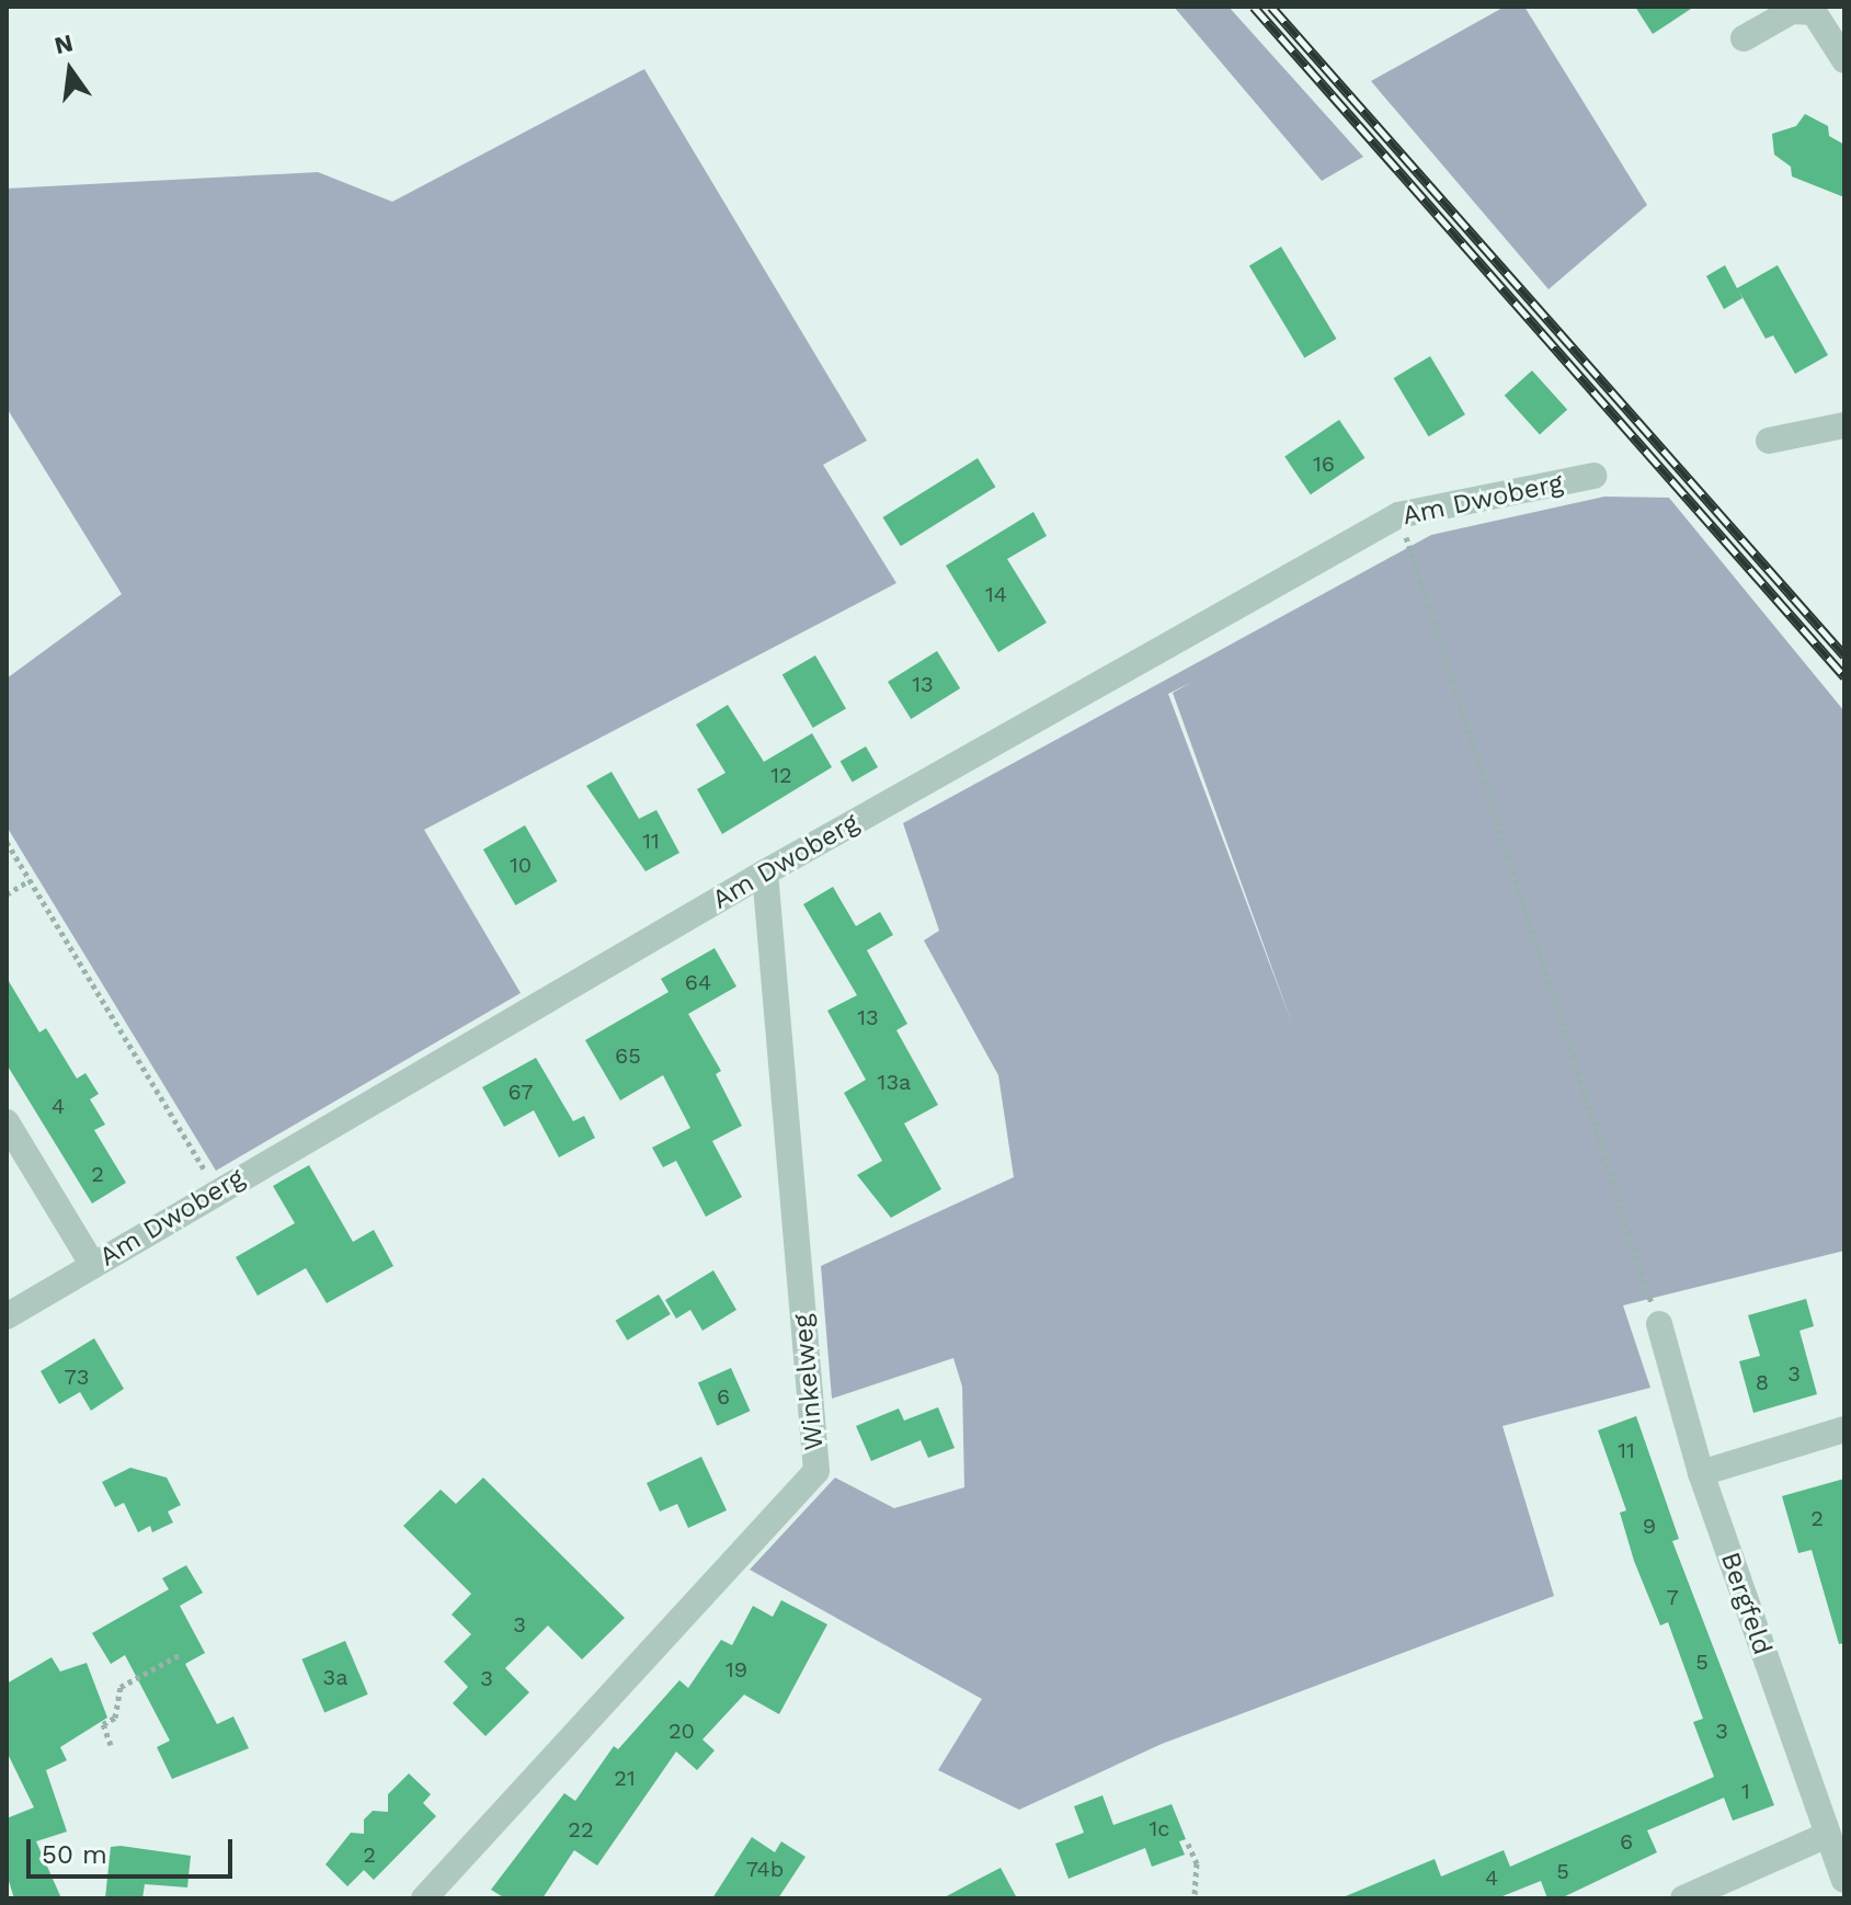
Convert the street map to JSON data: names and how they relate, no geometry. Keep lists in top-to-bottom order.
{
  "streets": {
    "street": ["Am Dwoberg", "Winkelweg", "Bergfeld"]
  },
  "crossings": [
    ["Am Dwoberg", "Winkelweg"]
  ],
  "house_numbers": [
    "16",
    "14",
    "13",
    "12",
    "11",
    "10",
    "64",
    "13",
    "65",
    "13a",
    "67",
    "4",
    "2",
    "3",
    "73",
    "8",
    "6",
    "11",
    "2",
    "9",
    "7",
    "3",
    "5",
    "19",
    "3a",
    "3",
    "20",
    "3",
    "21",
    "1",
    "1c",
    "22",
    "6",
    "2",
    "74b",
    "5",
    "4"
  ],
  "scale_bar": "50 m",
  "north": "top"
}
